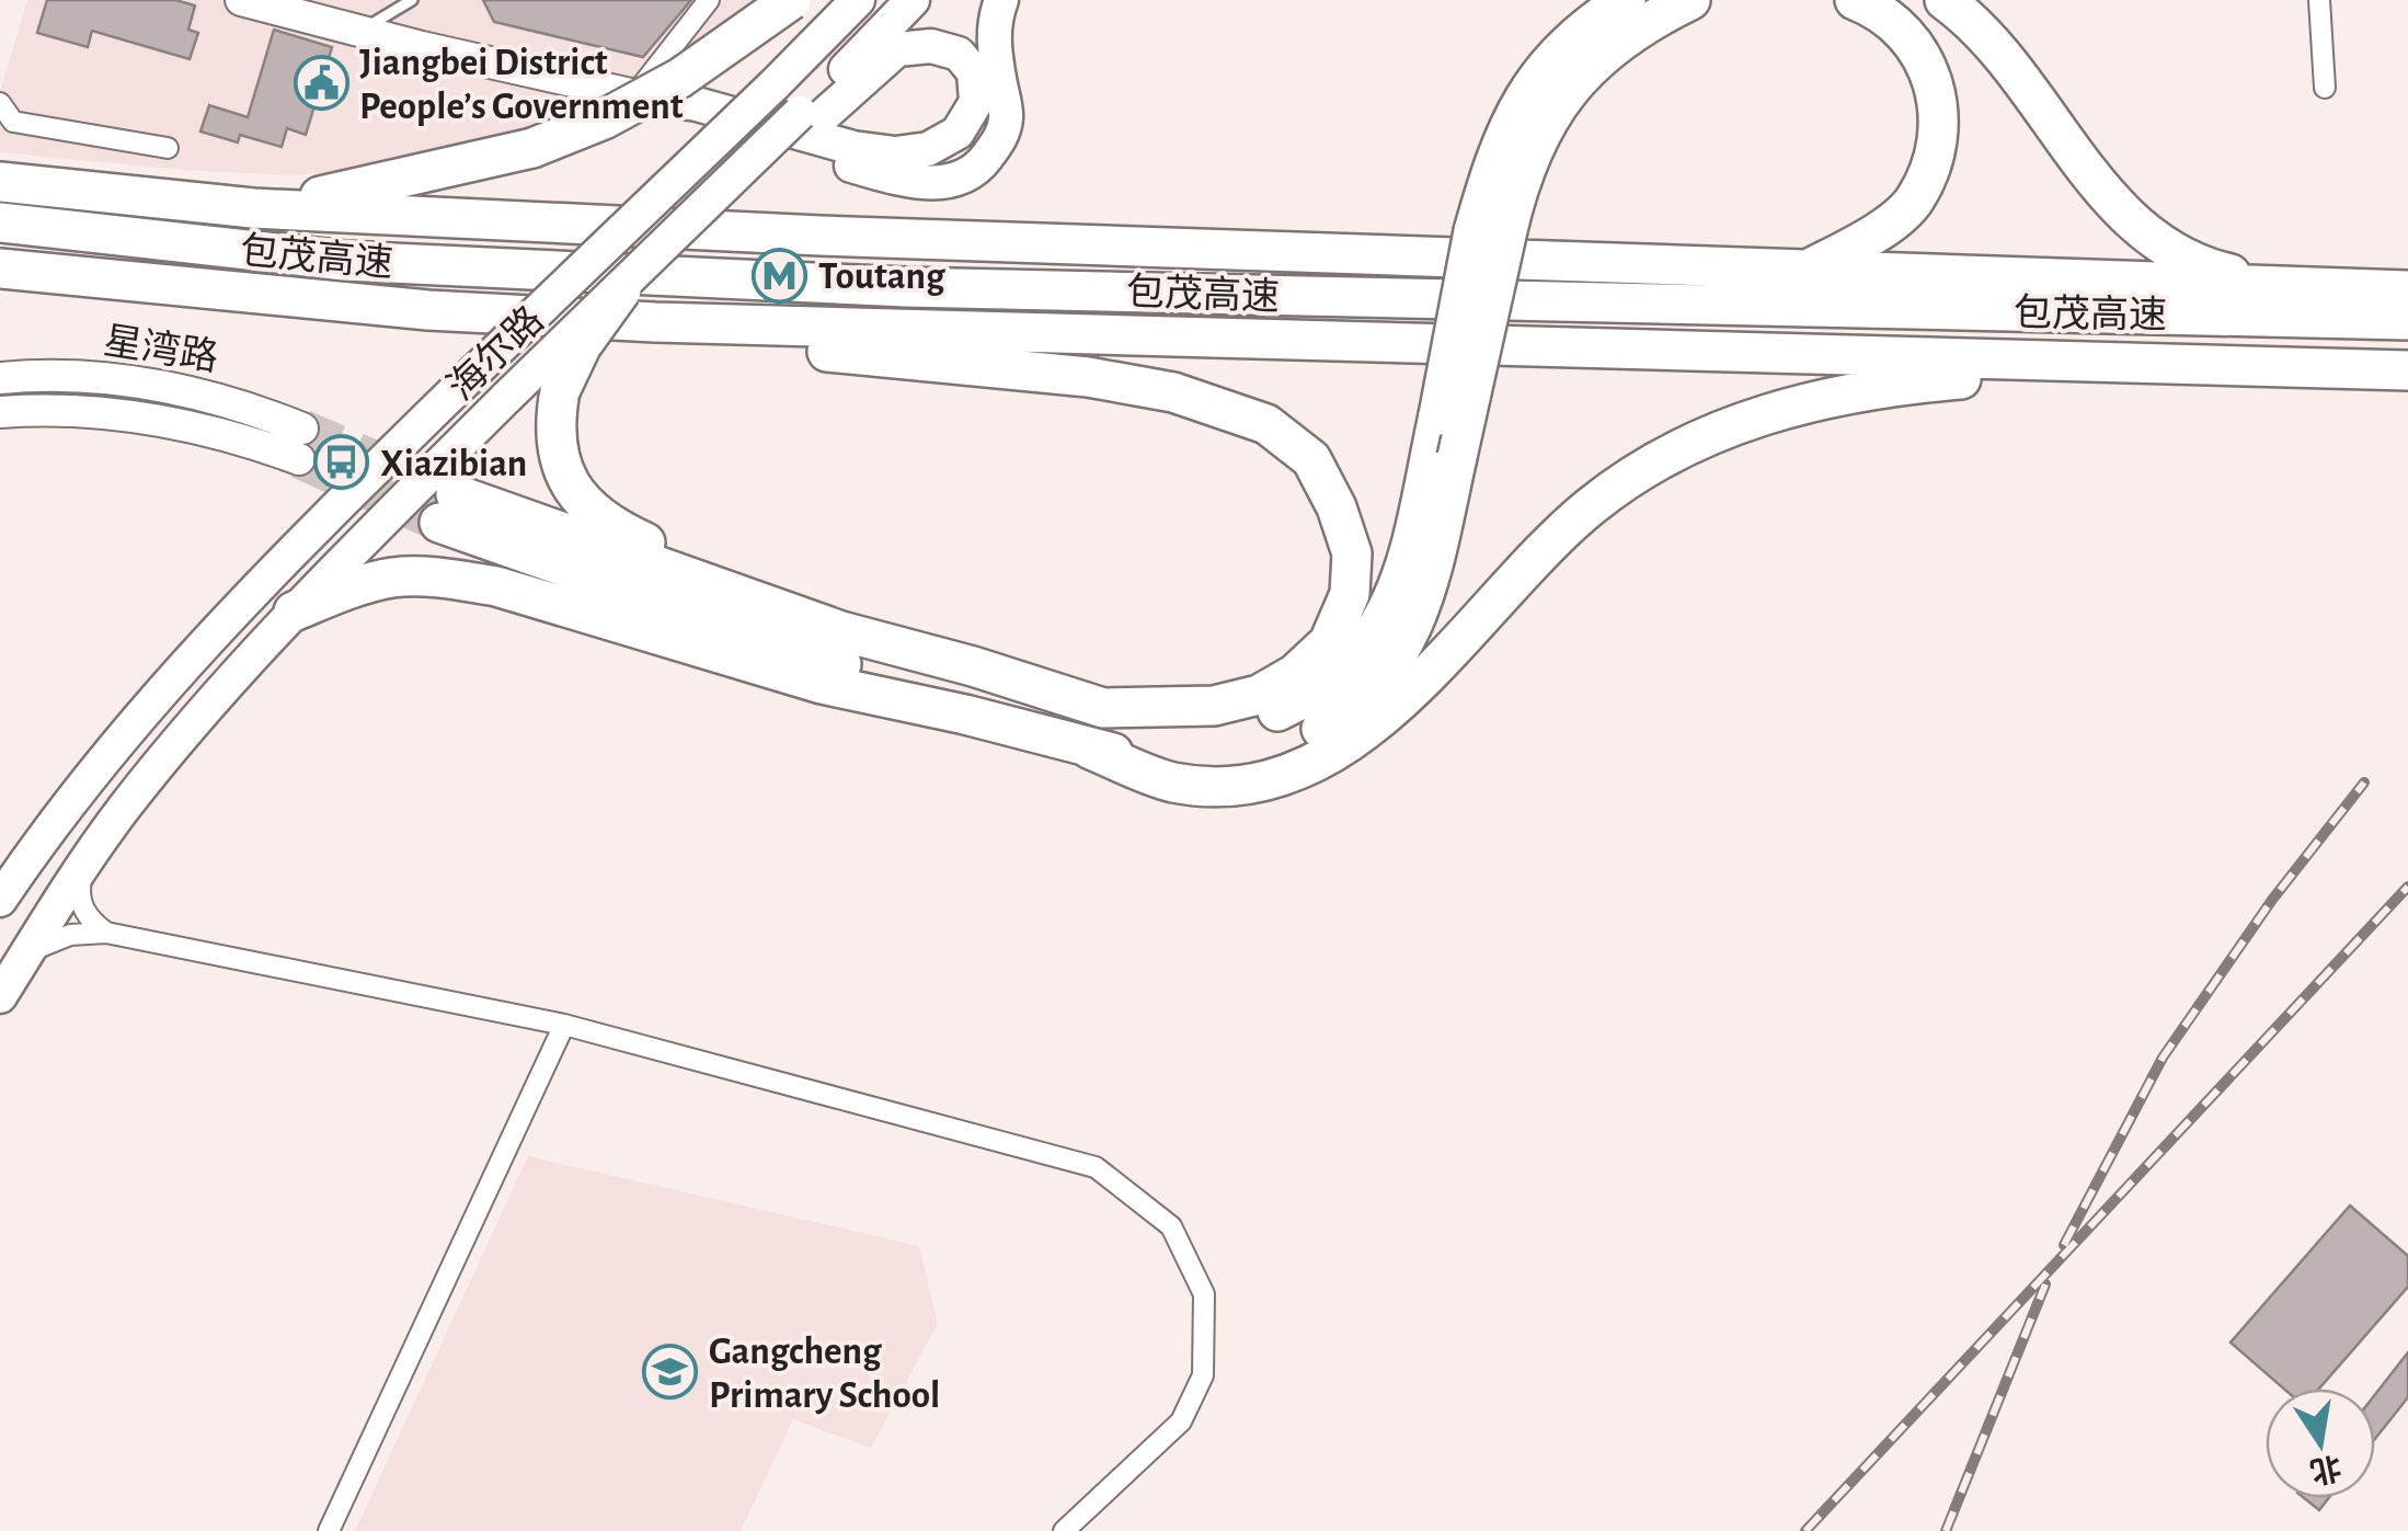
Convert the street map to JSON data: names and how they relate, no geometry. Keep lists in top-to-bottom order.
{
  "streets": {
    "highway": ["包茂高速"],
    "main road": ["海尔路"],
    "street": ["星湾路"]
  },
  "places": {
    "public building": ["Jiangbei District People’s Government"],
    "metro station": ["Toutang"],
    "bus stop": ["Xiazibian"],
    "school or university": ["Gangcheng Primary School"]
  },
  "north": "bottom"
}
